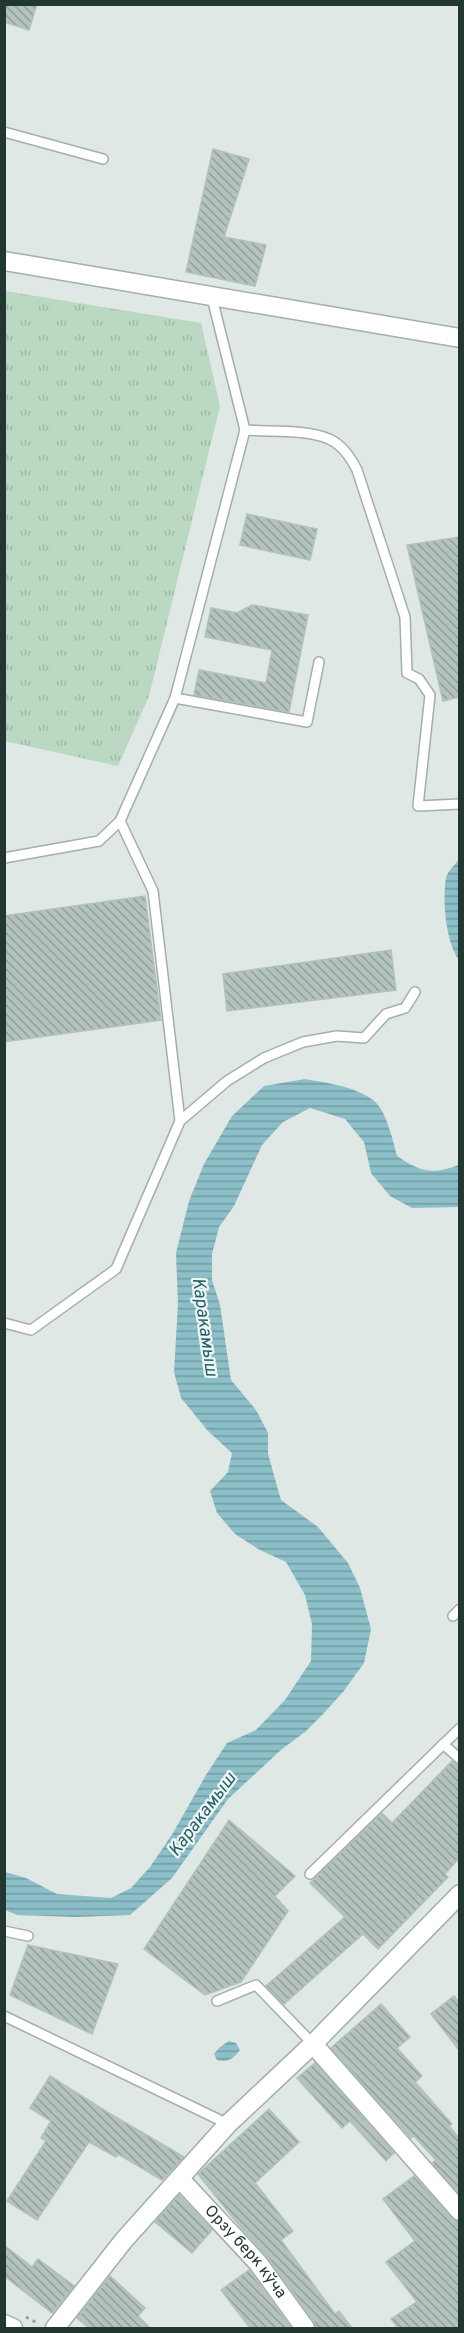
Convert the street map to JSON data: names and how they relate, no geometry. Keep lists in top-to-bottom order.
{
  "streets": {
    "street": ["Орзу берк кўча"]
  },
  "water": ["Каракамыш"]
}
